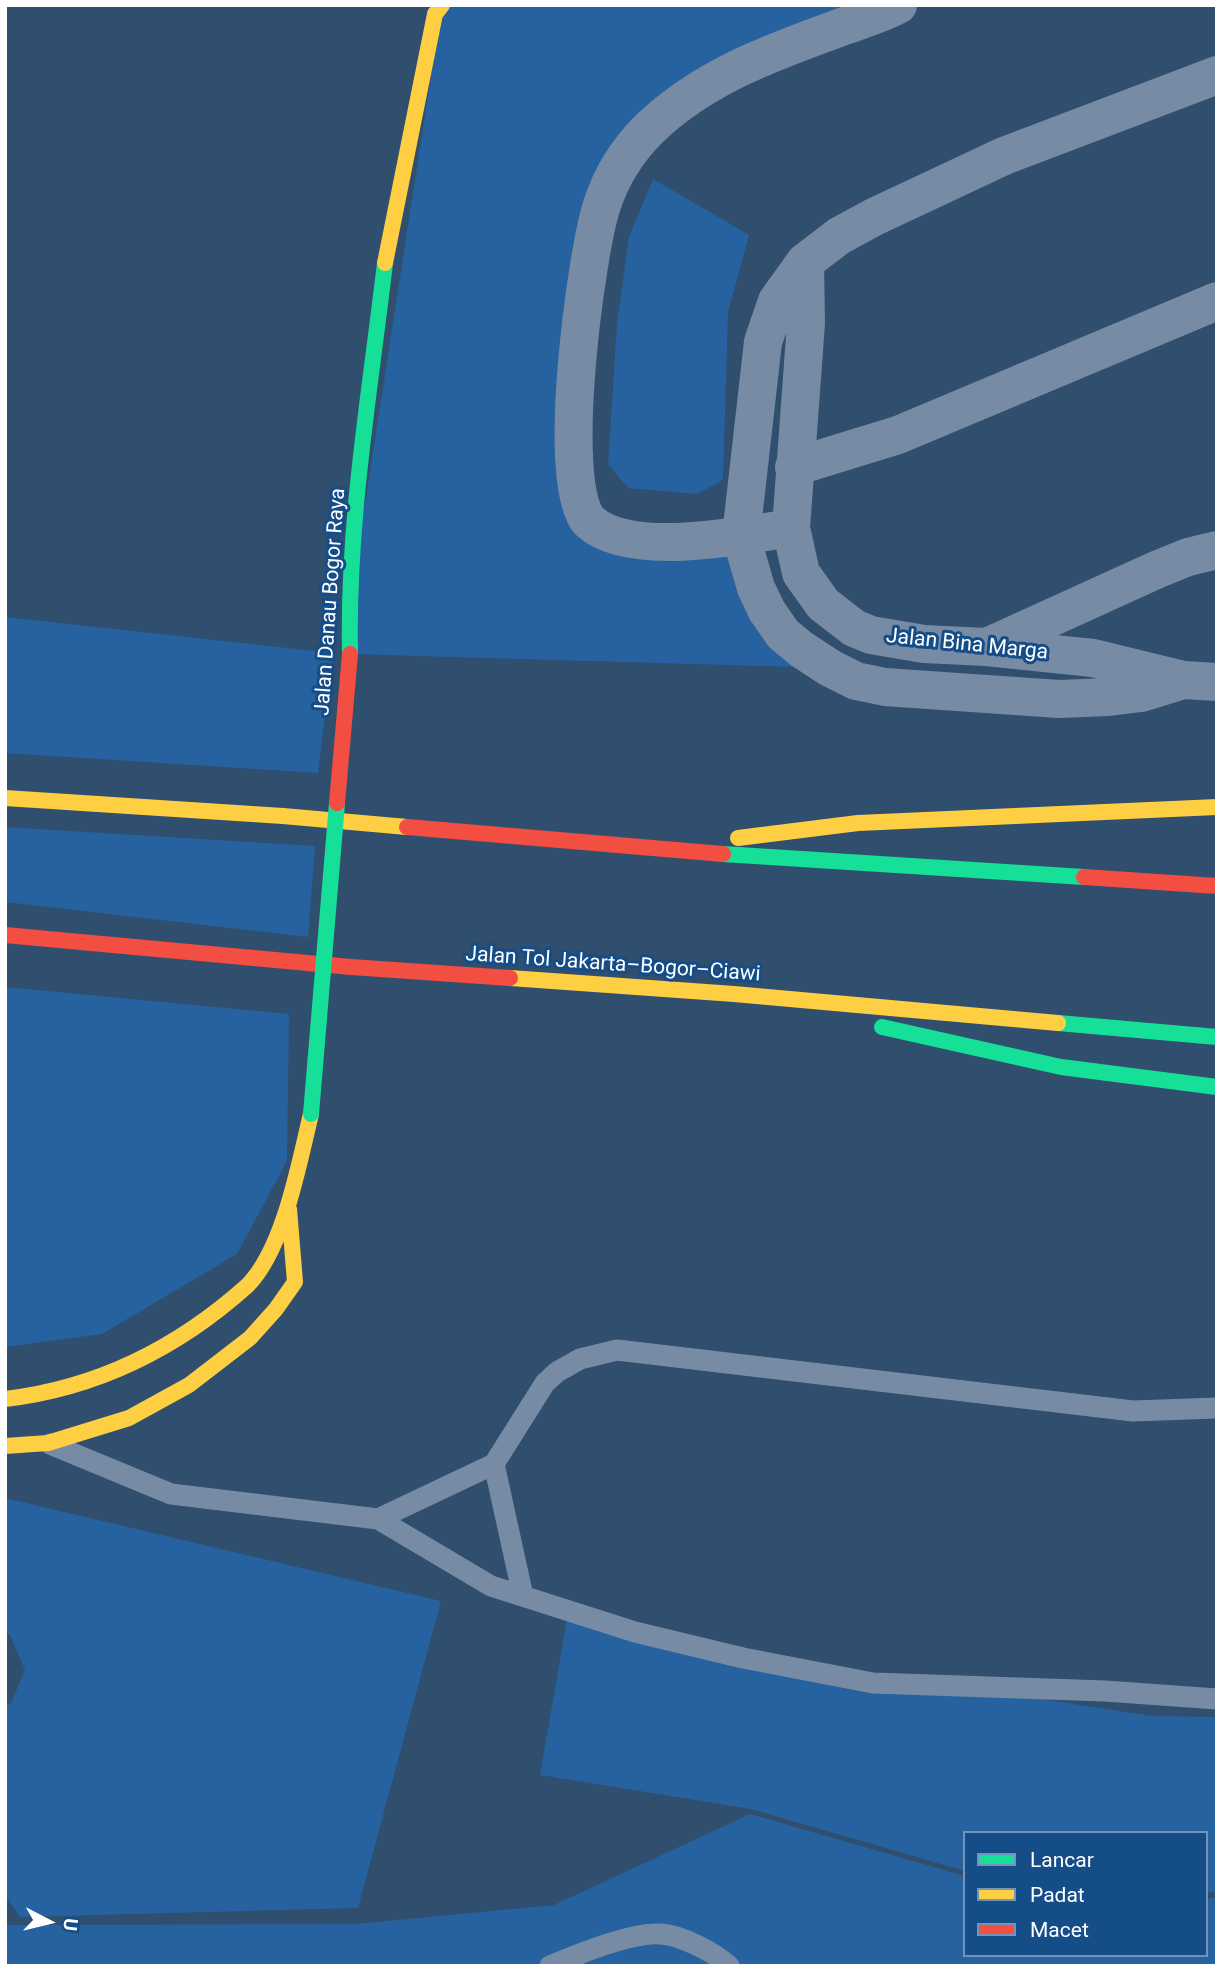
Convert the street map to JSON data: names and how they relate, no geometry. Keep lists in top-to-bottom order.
{
  "streets": {
    "main road": ["Jalan Danau Bogor Raya", "Jalan Tol Jakarta–Bogor–Ciawi"],
    "street": ["Jalan Bina Marga"]
  },
  "legend": ["Lancar", "Padat", "Macet"],
  "north": "right"
}
